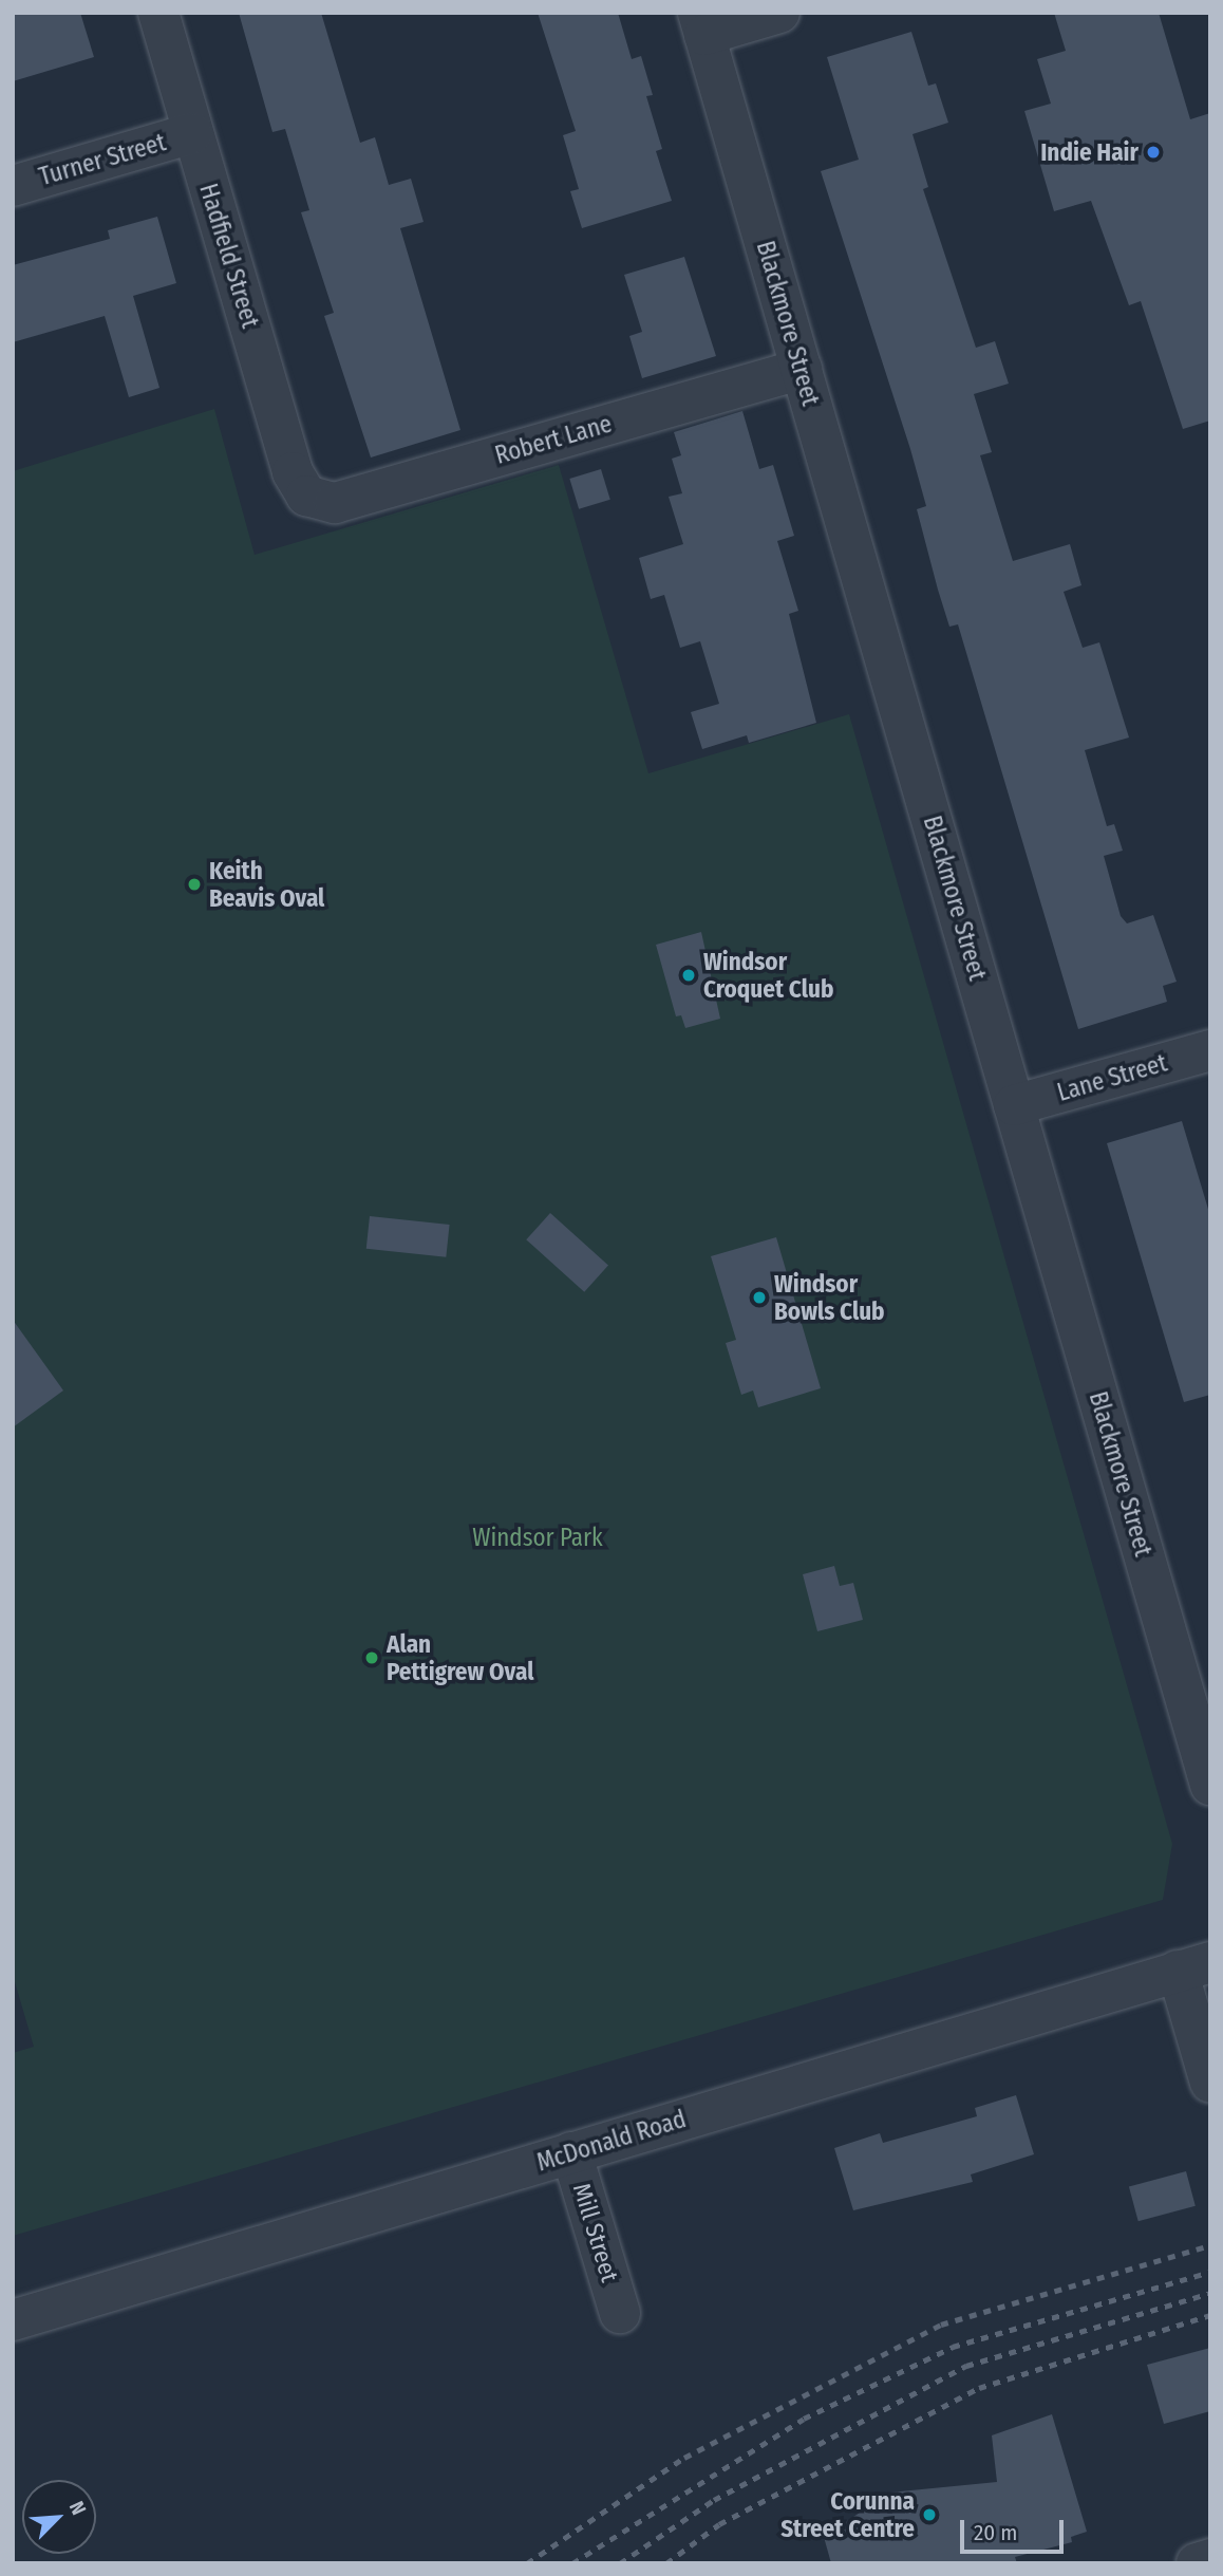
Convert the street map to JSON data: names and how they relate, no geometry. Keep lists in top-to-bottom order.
{
  "streets": {
    "street": [
      "Turner Street",
      "Hadfield Street",
      "Blackmore Street",
      "Robert Lane",
      "Lane Street",
      "McDonald Road",
      "Mill Street"
    ]
  },
  "crossings": [
    ["Turner Street", "Hadfield Street"],
    ["Hadfield Street", "Robert Lane"],
    ["Blackmore Street", "Robert Lane"],
    ["Blackmore Street", "Lane Street"],
    ["McDonald Road", "Mill Street"]
  ],
  "parks": ["Windsor Park"],
  "places": [
    "Indie Hair",
    "Keith Beavis Oval",
    "Windsor Croquet Club",
    "Windsor Bowls Club",
    "Alan Pettigrew Oval",
    "Corunna Street Centre"
  ],
  "scale_bar": "20 m",
  "north": "top right"
}
